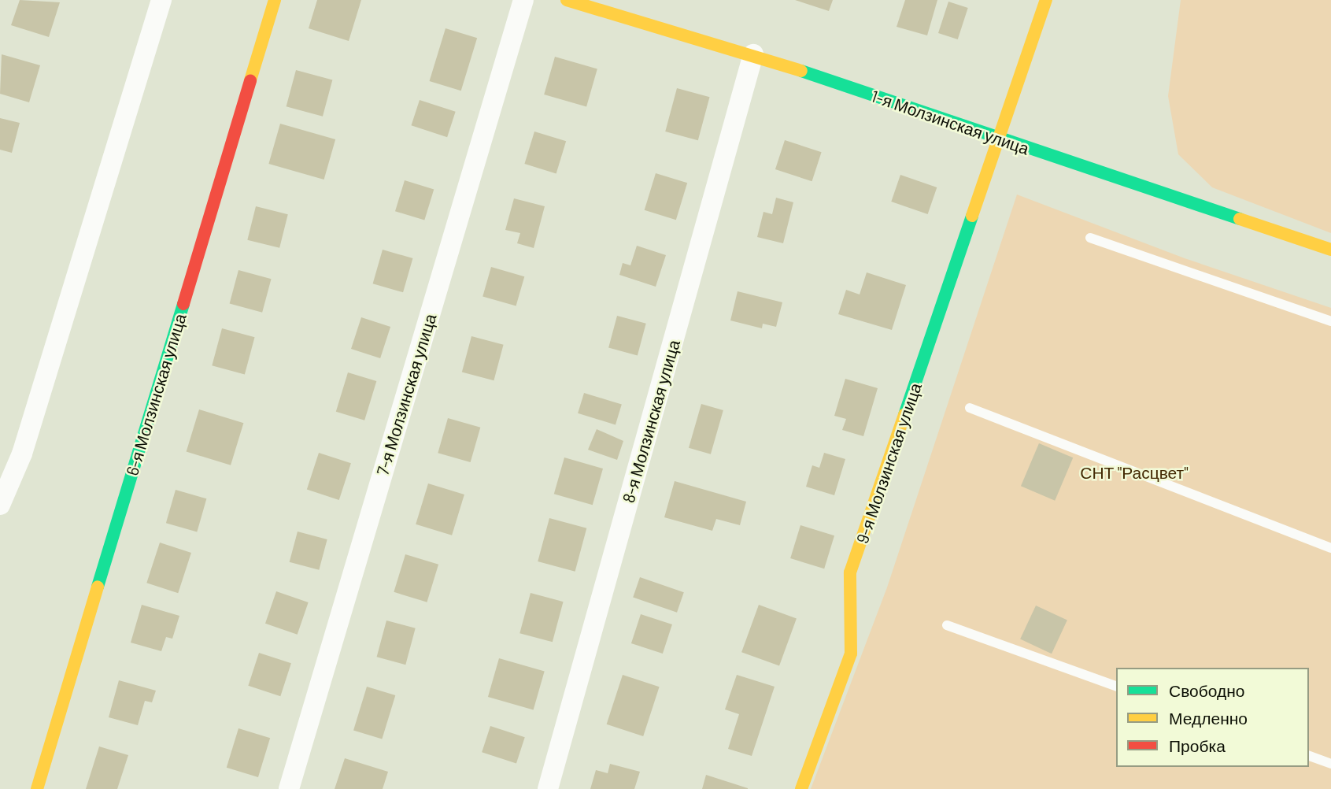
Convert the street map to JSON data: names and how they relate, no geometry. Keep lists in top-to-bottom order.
{
  "streets": {
    "street": [
      "1-я Молзинская улица",
      "6-я Молзинская улица",
      "7-я Молзинская улица",
      "8-я Молзинская улица",
      "9-я Молзинская улица"
    ]
  },
  "crossings": [
    ["1-я Молзинская улица", "8-я Молзинская улица"],
    ["1-я Молзинская улица", "9-я Молзинская улица"]
  ],
  "parks": ["СНТ \"Расцвет\""],
  "legend": ["Свободно", "Медленно", "Пробка"]
}
